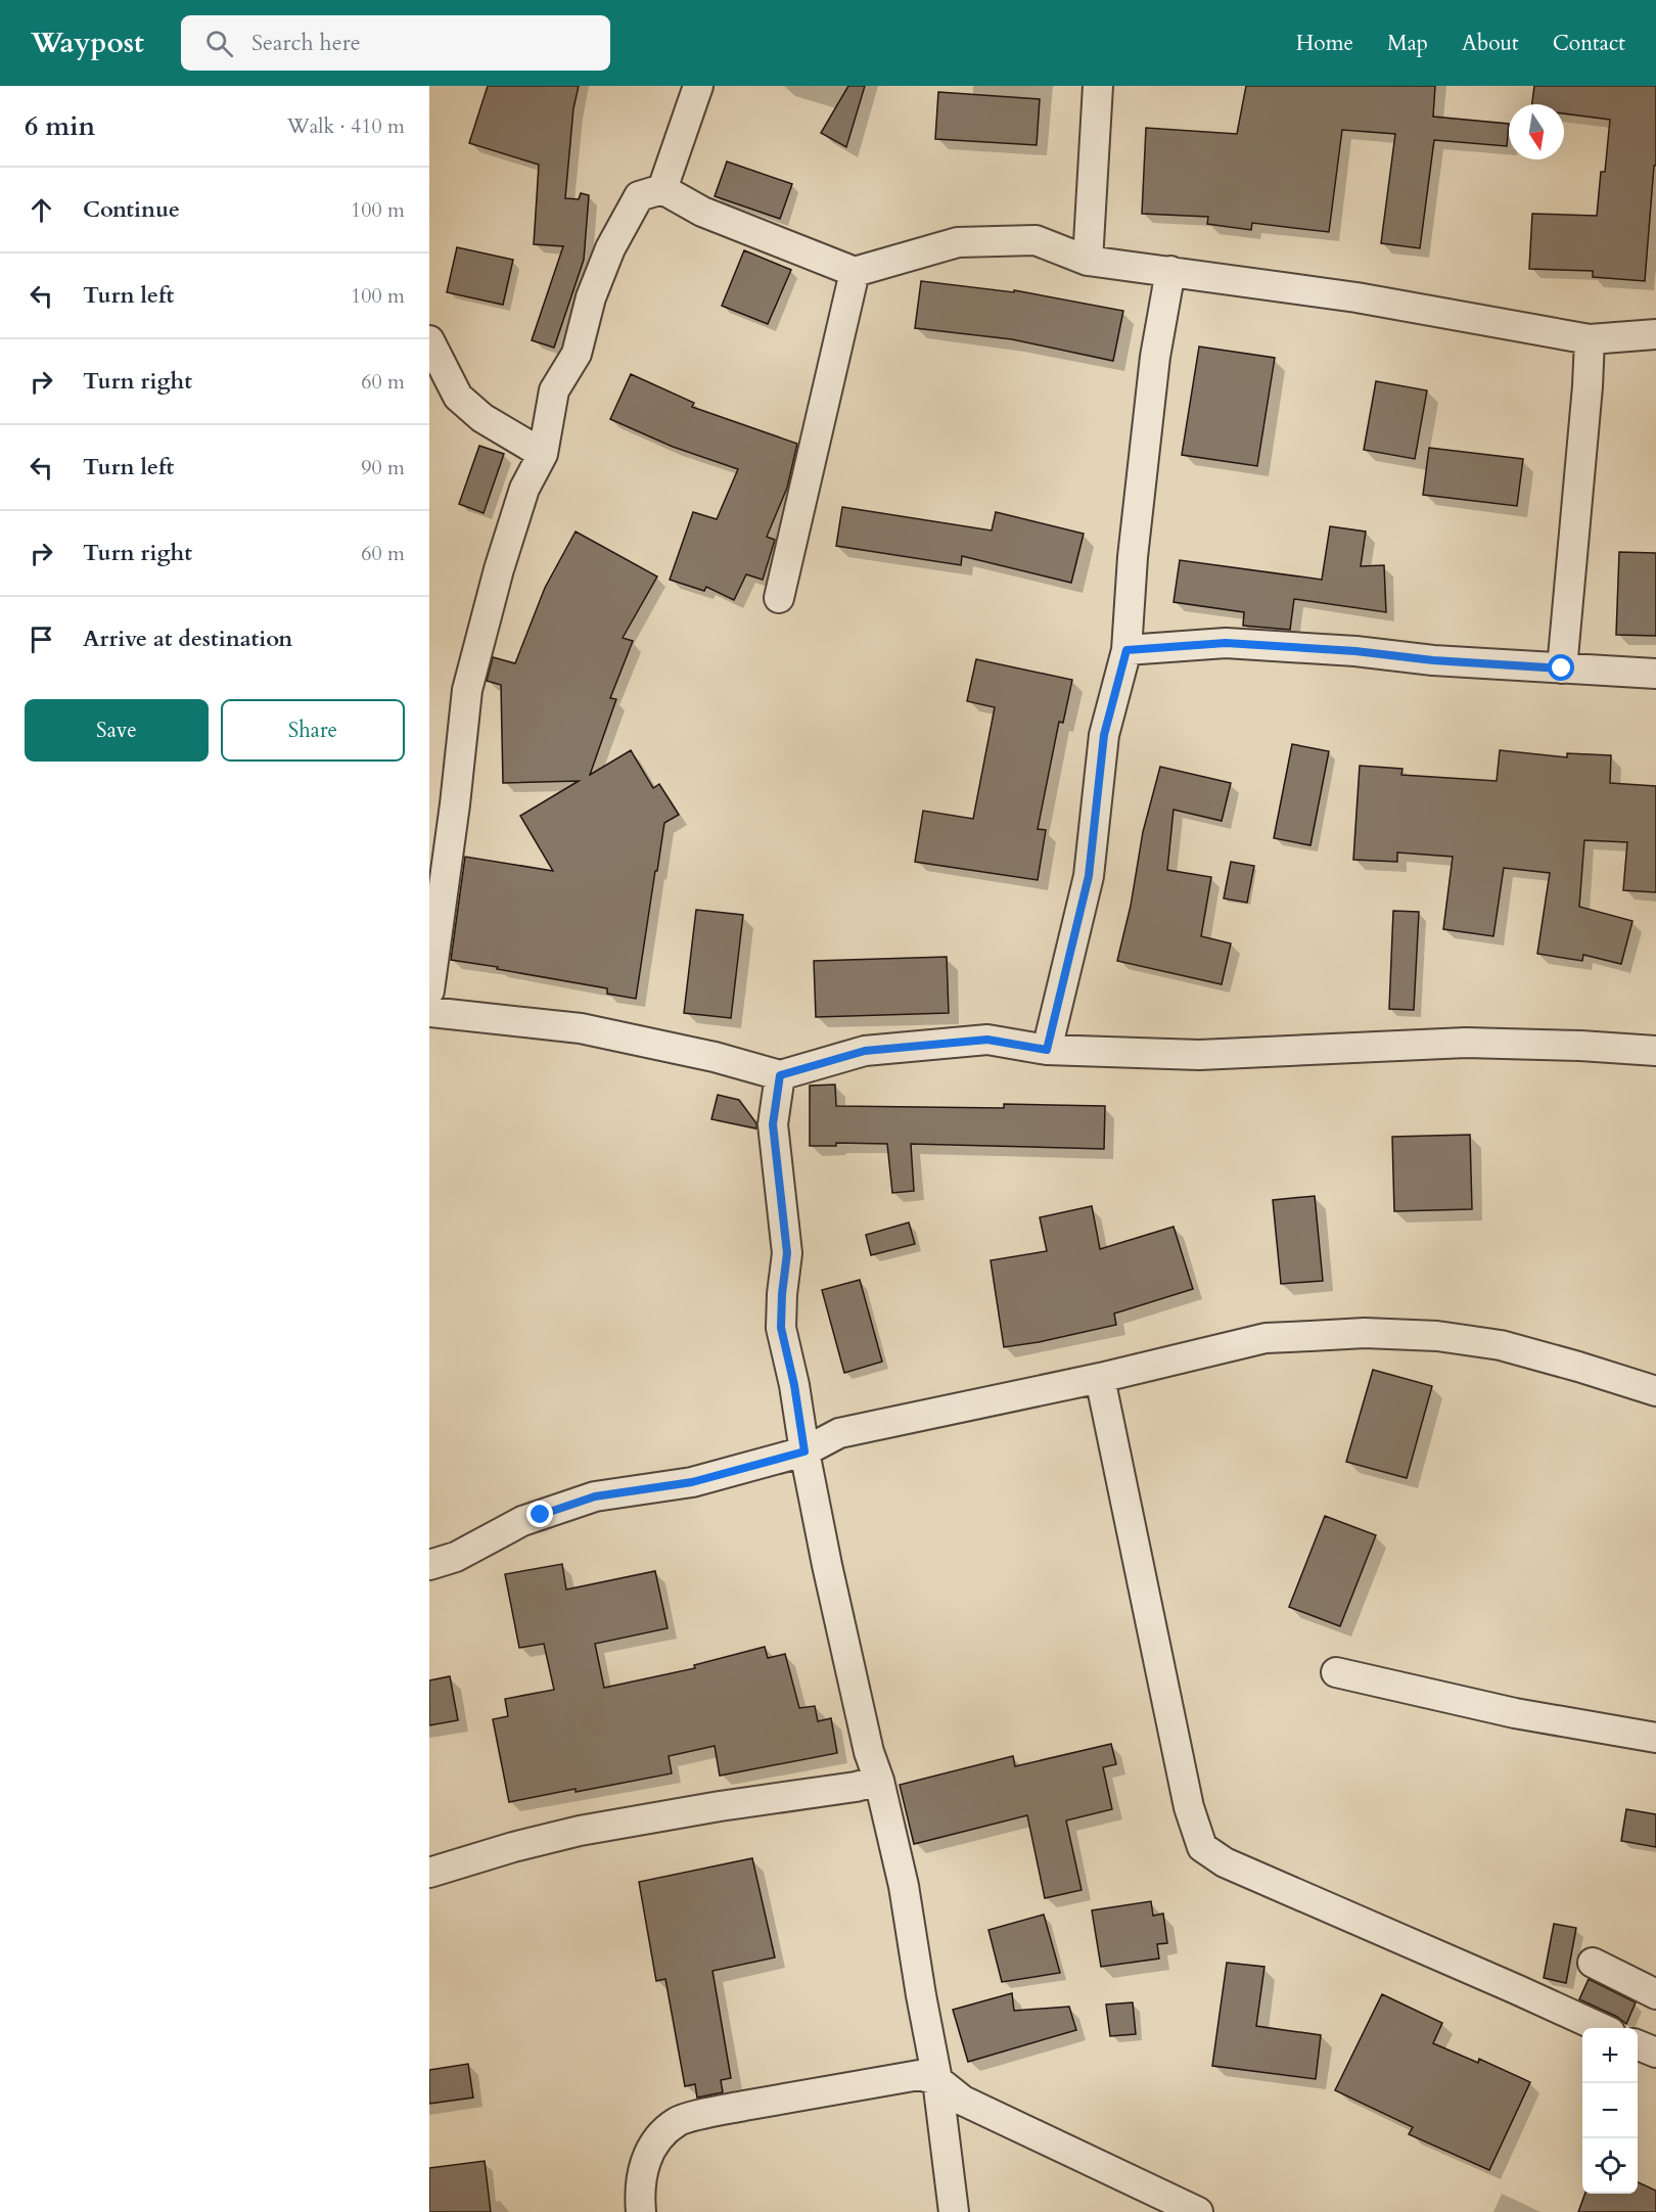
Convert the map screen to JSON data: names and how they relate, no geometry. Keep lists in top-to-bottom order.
{
  "north": "bottom",
  "page": {
    "header": "Waypost",
    "search": "Search here",
    "nav": [
      "Home",
      "Map",
      "About",
      "Contact"
    ],
    "heading": ["6 min", "Walk · 410 m"],
    "list": [
      ["Continue", "100 m"],
      ["Turn left", "100 m"],
      ["Turn right", "60 m"],
      ["Turn left", "90 m"],
      ["Turn right", "60 m"],
      "Arrive at destination"
    ],
    "buttons": ["Save", "Share"],
    "map_buttons": ["+", "−"]
  }
}
